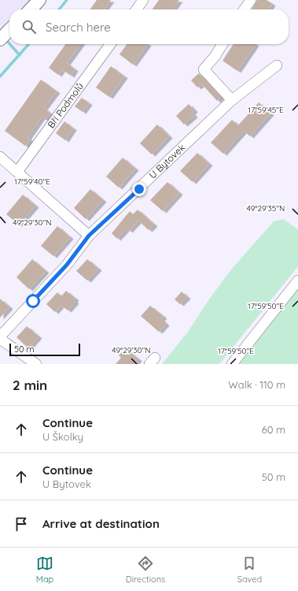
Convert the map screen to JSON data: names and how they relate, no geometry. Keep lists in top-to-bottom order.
{
  "streets": {
    "street": ["Bří Podmolů", "U Bytovek"]
  },
  "scale_bar": "50 m",
  "page": {
    "search": "Search here",
    "scale": "50 m",
    "heading": ["2 min", "Walk · 110 m"],
    "list": [
      ["Continue", "U Školky", "60 m"],
      ["Continue", "U Bytovek", "50 m"],
      "Arrive at destination"
    ],
    "nav": ["Map", "Directions", "Saved"]
  },
  "coordinates": [
    "17°59'45\"E",
    "17°59'40\"E",
    "49°29'35\"N",
    "49°29'30\"N",
    "17°59'50\"E"
  ]
}
